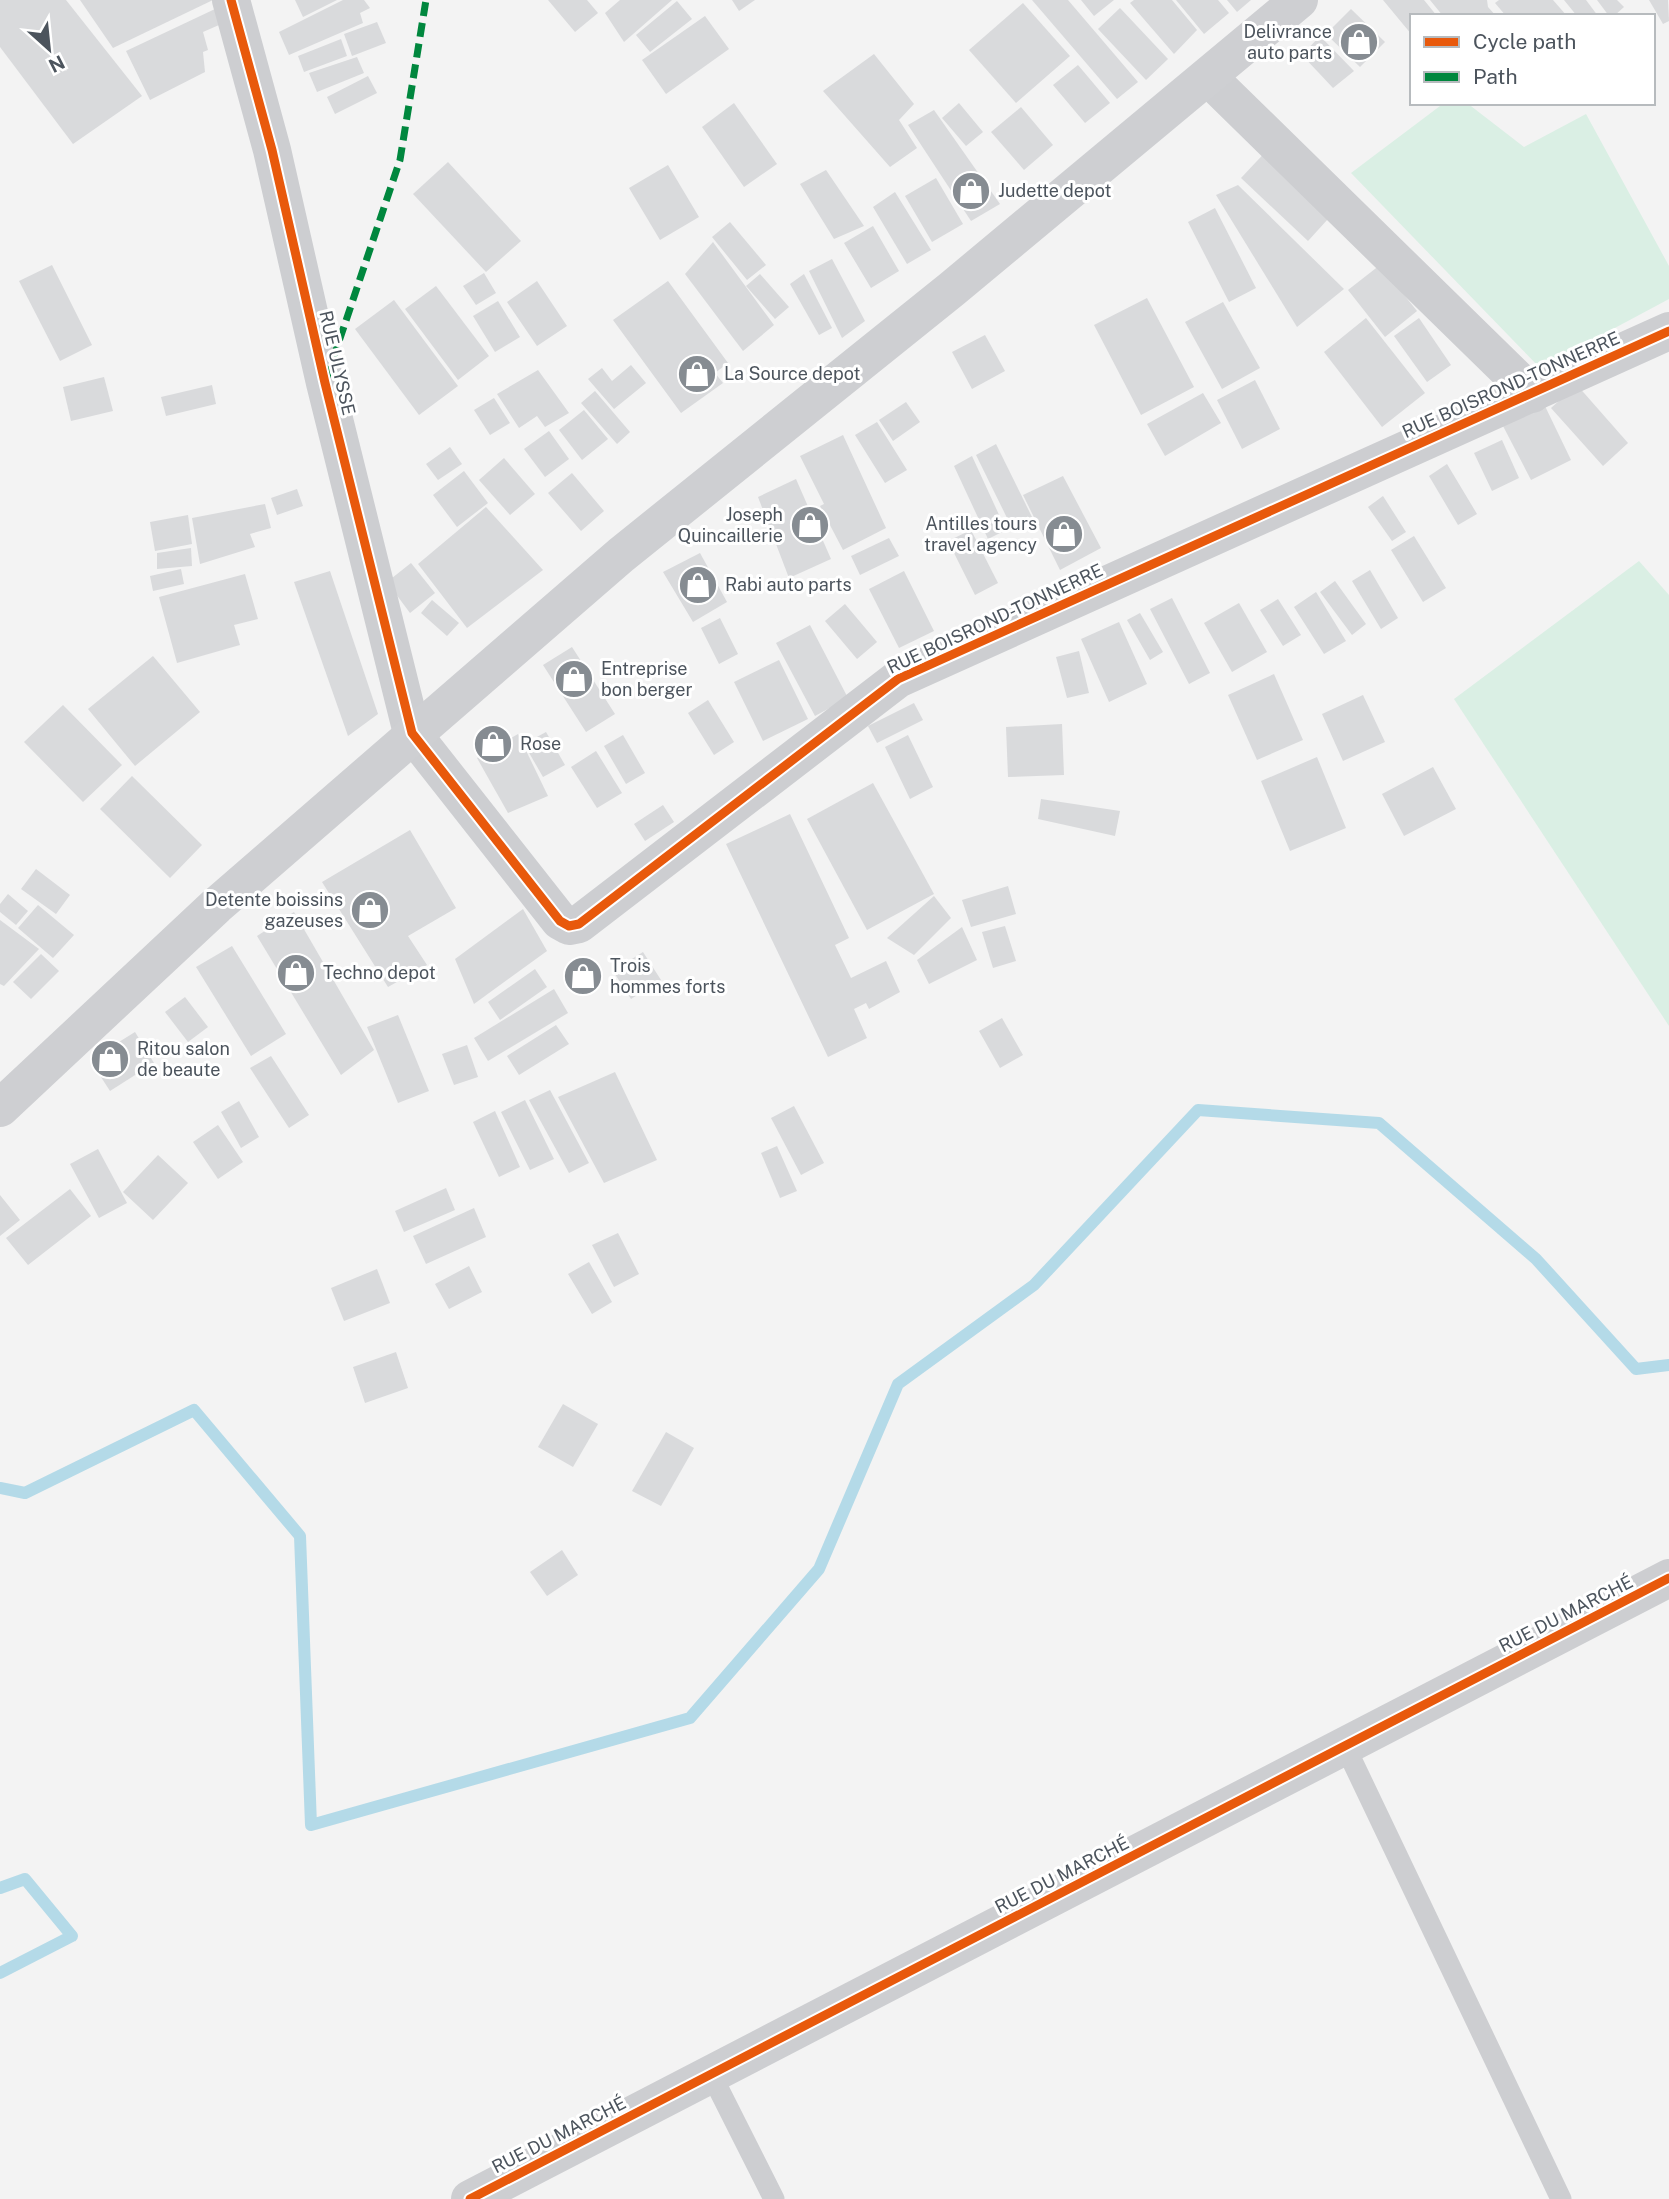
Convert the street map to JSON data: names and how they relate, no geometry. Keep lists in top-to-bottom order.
{
  "streets": {
    "street": ["RUE ULYSSE", "RUE BOISROND-TONNERRE", "RUE DU MARCHÉ"]
  },
  "crossings": [
    ["RUE ULYSSE", "RUE BOISROND-TONNERRE"]
  ],
  "places": {
    "shop": [
      "Delivrance auto parts",
      "Judette depot",
      "La Source depot",
      "Joseph Quincaillerie",
      "Antilles tours travel agency",
      "Rabi auto parts",
      "Entreprise bon berger",
      "Rose",
      "Detente boissins gazeuses",
      "Techno depot",
      "Trois hommes forts",
      "Ritou salon de beaute"
    ]
  },
  "legend": ["Cycle path", "Path"],
  "north": "bottom right"
}
